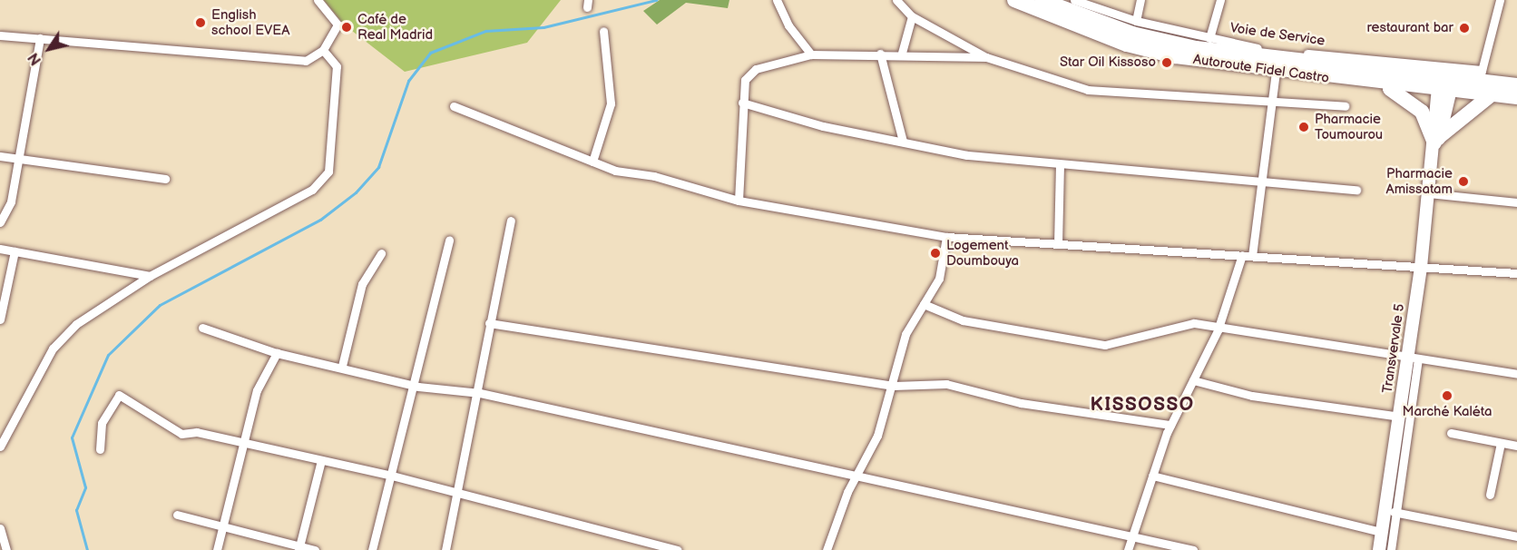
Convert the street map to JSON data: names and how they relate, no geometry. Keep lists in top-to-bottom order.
{
  "streets": {
    "highway": ["Autoroute Fidel Castro"],
    "main road": ["Transvervale 5"],
    "street": ["Voie de Service"]
  },
  "crossings": [
    ["Voie de Service", "Autoroute Fidel Castro"],
    ["Autoroute Fidel Castro", "Transvervale 5"]
  ],
  "districts": ["KISSOSSO"],
  "places": [
    "English school EVEA",
    "Café de Real Madrid",
    "restaurant bar",
    "Star Oil Kissoso",
    "Pharmacie Toumourou",
    "Pharmacie Amissatam",
    "Logement Doumbouya",
    "Marché Kaléta"
  ],
  "north": "bottom left"
}
